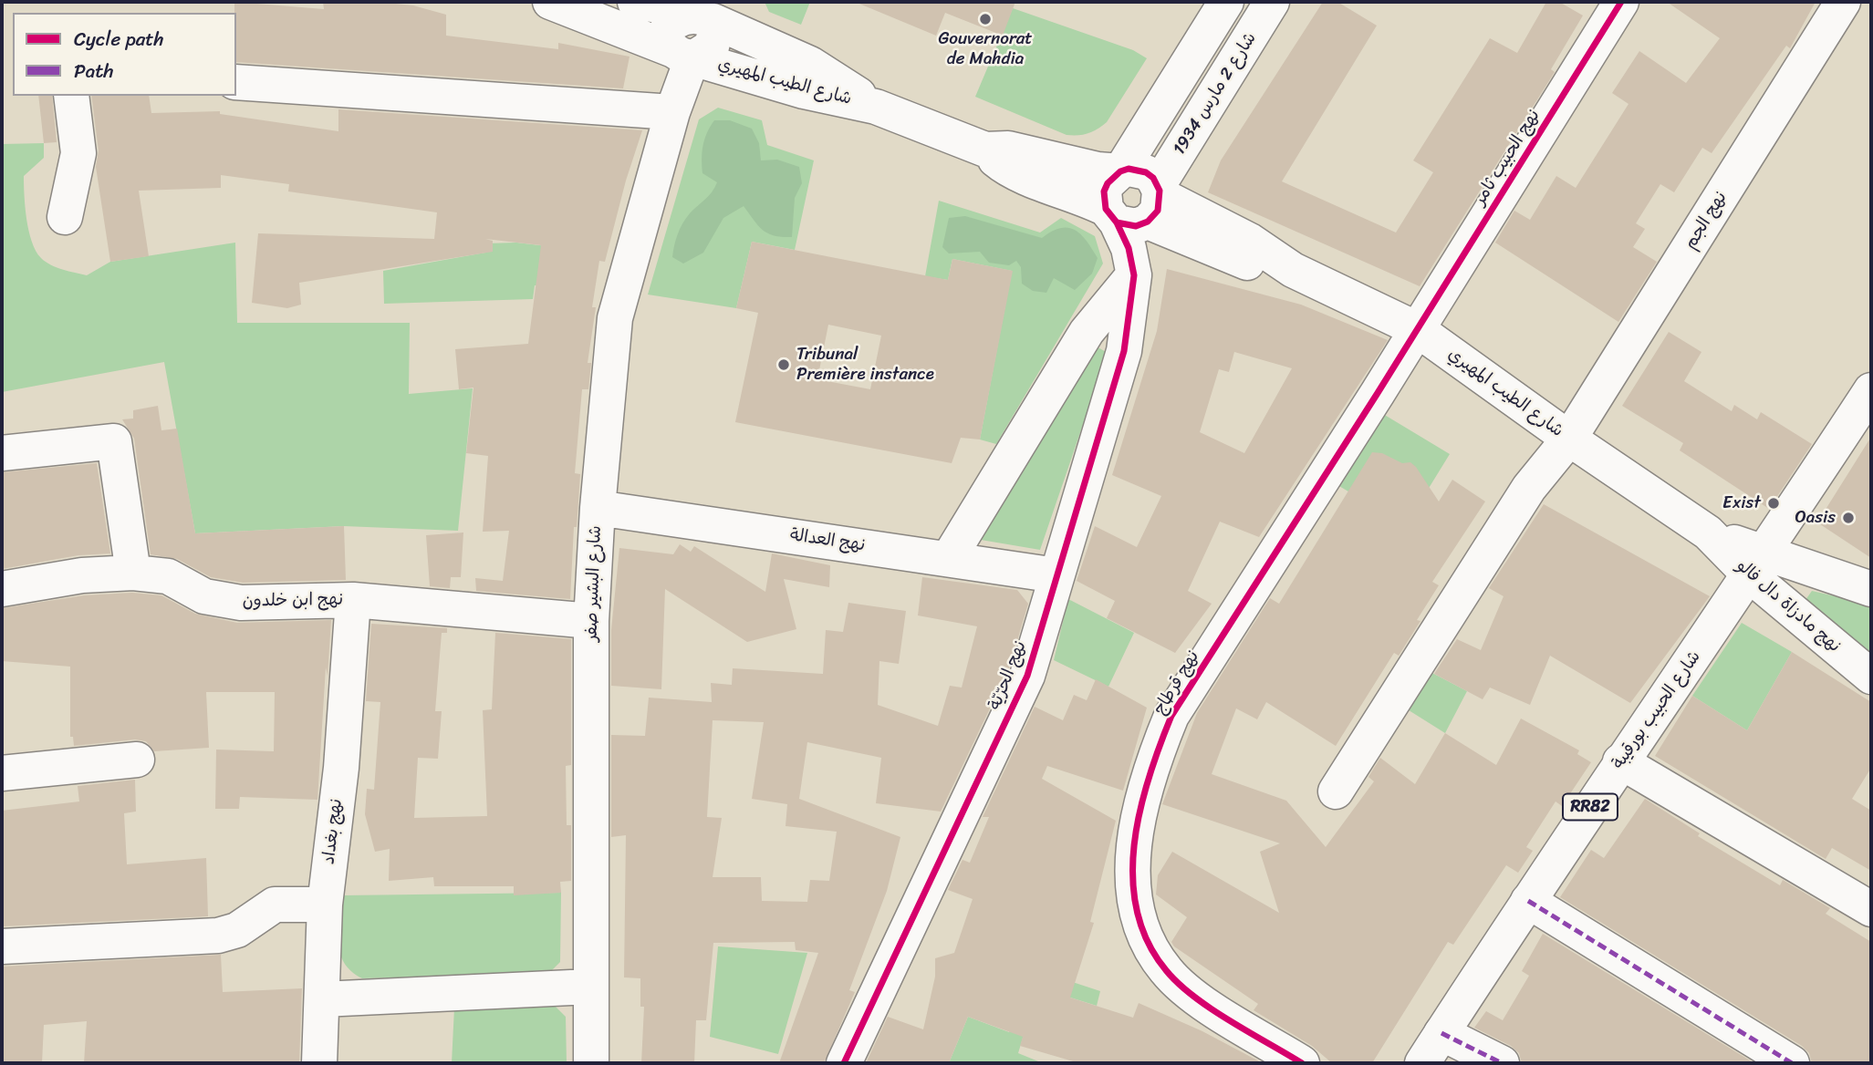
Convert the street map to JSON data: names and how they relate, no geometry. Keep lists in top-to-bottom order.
{
  "streets": {
    "street": [
      "شارع الطيب المهيري",
      "شارع 2 مارس 1934",
      "نهج الحبيب ثامر",
      "نهج الجم",
      "نهج العدالة",
      "شارع البشير صفر",
      "نهج ابن خلدون",
      "نهج مادزاة دال فالو",
      "نهج الحرّيّة",
      "نهج قرطاج",
      "شارع الحبيب بورقيبة",
      "RR82",
      "نهج بغداد"
    ]
  },
  "crossings": [
    ["شارع الطيب المهيري", "شارع 2 مارس 1934"],
    ["شارع الطيب المهيري", "نهج الحبيب ثامر"],
    ["شارع الطيب المهيري", "نهج الجم"],
    ["شارع الطيب المهيري", "شارع البشير صفر"],
    ["شارع الطيب المهيري", "نهج مادزاة دال فالو"],
    ["شارع الطيب المهيري", "نهج قرطاج"],
    ["شارع الطيب المهيري", "شارع الحبيب بورقيبة"],
    ["نهج الحبيب ثامر", "نهج قرطاج"],
    ["نهج العدالة", "شارع البشير صفر"],
    ["نهج العدالة", "نهج الحرّيّة"],
    ["شارع البشير صفر", "نهج ابن خلدون"],
    ["نهج ابن خلدون", "نهج بغداد"],
    ["نهج مادزاة دال فالو", "شارع الحبيب بورقيبة"]
  ],
  "places": [
    "Gouvernorat de Mahdia",
    "Tribunal Première instance",
    "Exist",
    "Oasis"
  ],
  "legend": ["Cycle path", "Path"]
}
